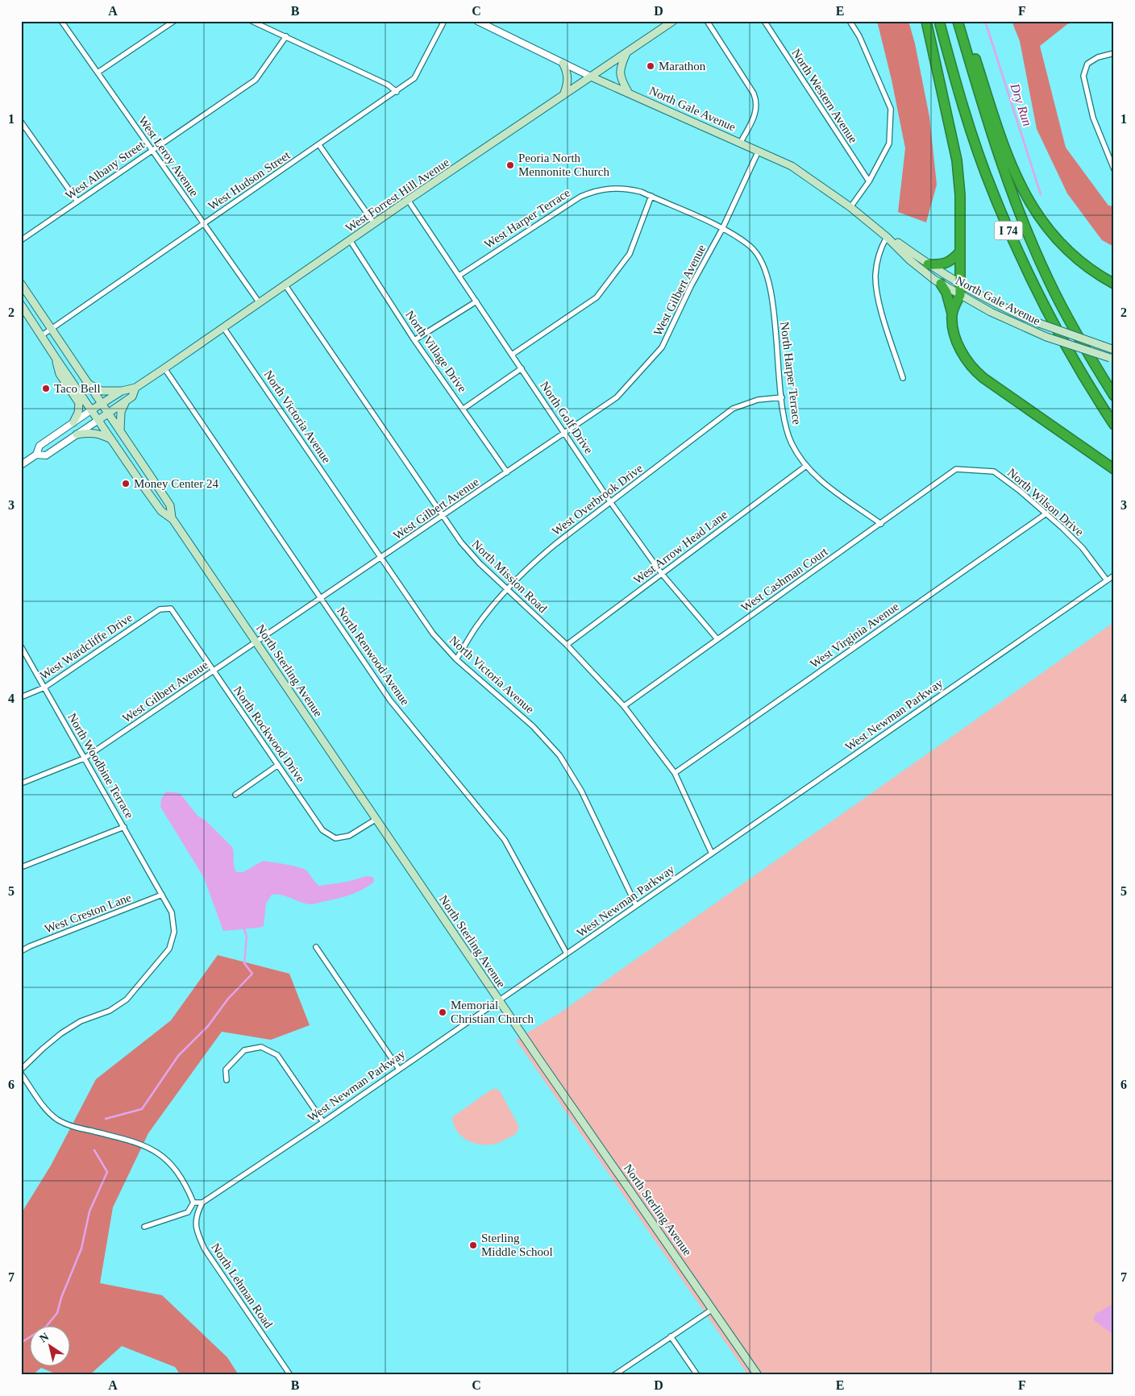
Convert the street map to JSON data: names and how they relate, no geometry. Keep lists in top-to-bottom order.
{
  "streets": {
    "highway": ["I 74"],
    "main road": ["North Gale Avenue", "West Forrest Hill Avenue", "North Sterling Avenue"],
    "street": [
      "North Western Avenue",
      "West Leroy Avenue",
      "West Albany Street",
      "West Hudson Street",
      "West Harper Terrace",
      "West Gilbert Avenue",
      "North Village Drive",
      "North Harper Terrace",
      "North Victoria Avenue",
      "North Golf Drive",
      "West Overbrook Drive",
      "North Wilson Drive",
      "West Arrow Head Lane",
      "North Mission Road",
      "West Cashman Court",
      "West Virginia Avenue",
      "West Wardcliffe Drive",
      "North Renwood Avenue",
      "West Newman Parkway",
      "North Rockwood Drive",
      "North Woodbine Terrace",
      "West Creston Lane",
      "North Lehman Road"
    ]
  },
  "crossings": [
    ["North Gale Avenue", "West Forrest Hill Avenue"],
    ["North Gale Avenue", "West Gilbert Avenue"],
    ["West Leroy Avenue", "West Albany Street"],
    ["West Leroy Avenue", "West Hudson Street"],
    ["West Leroy Avenue", "West Forrest Hill Avenue"],
    ["West Hudson Street", "North Sterling Avenue"],
    ["West Forrest Hill Avenue", "North Village Drive"],
    ["West Forrest Hill Avenue", "North Victoria Avenue"],
    ["West Forrest Hill Avenue", "North Golf Drive"],
    ["West Forrest Hill Avenue", "North Mission Road"],
    ["West Forrest Hill Avenue", "North Renwood Avenue"],
    ["West Forrest Hill Avenue", "North Sterling Avenue"],
    ["West Harper Terrace", "West Gilbert Avenue"],
    ["West Harper Terrace", "North Harper Terrace"],
    ["West Harper Terrace", "North Golf Drive"],
    ["West Gilbert Avenue", "North Village Drive"],
    ["West Gilbert Avenue", "North Harper Terrace"],
    ["West Gilbert Avenue", "North Victoria Avenue"],
    ["West Gilbert Avenue", "North Golf Drive"],
    ["West Gilbert Avenue", "North Mission Road"],
    ["West Gilbert Avenue", "North Renwood Avenue"],
    ["West Gilbert Avenue", "North Sterling Avenue"],
    ["West Gilbert Avenue", "North Rockwood Drive"],
    ["West Gilbert Avenue", "North Woodbine Terrace"],
    ["North Harper Terrace", "West Overbrook Drive"],
    ["North Harper Terrace", "West Arrow Head Lane"],
    ["North Harper Terrace", "West Cashman Court"],
    ["North Victoria Avenue", "West Overbrook Drive"],
    ["North Victoria Avenue", "West Newman Parkway"],
    ["North Golf Drive", "West Overbrook Drive"],
    ["North Golf Drive", "West Arrow Head Lane"],
    ["North Golf Drive", "West Cashman Court"],
    ["West Overbrook Drive", "North Mission Road"],
    ["North Wilson Drive", "West Cashman Court"],
    ["North Wilson Drive", "West Virginia Avenue"],
    ["North Wilson Drive", "West Newman Parkway"],
    ["West Arrow Head Lane", "North Mission Road"],
    ["North Mission Road", "West Cashman Court"],
    ["North Mission Road", "West Virginia Avenue"],
    ["North Mission Road", "West Newman Parkway"],
    ["West Wardcliffe Drive", "North Rockwood Drive"],
    ["West Wardcliffe Drive", "North Woodbine Terrace"],
    ["North Renwood Avenue", "West Newman Parkway"],
    ["North Sterling Avenue", "West Newman Parkway"],
    ["North Sterling Avenue", "North Rockwood Drive"],
    ["West Newman Parkway", "North Lehman Road"],
    ["North Woodbine Terrace", "West Creston Lane"]
  ],
  "water": ["Dry Run"],
  "places": [
    "Marathon",
    "Peoria North Mennonite Church",
    "Taco Bell",
    "Money Center 24",
    "Memorial Christian Church",
    "Sterling Middle School"
  ],
  "north": "top left",
  "grid": {
    "columns": [
      "A",
      "B",
      "C",
      "D",
      "E",
      "F"
    ],
    "rows": [
      "1",
      "2",
      "3",
      "4",
      "5",
      "6",
      "7"
    ]
  }
}
